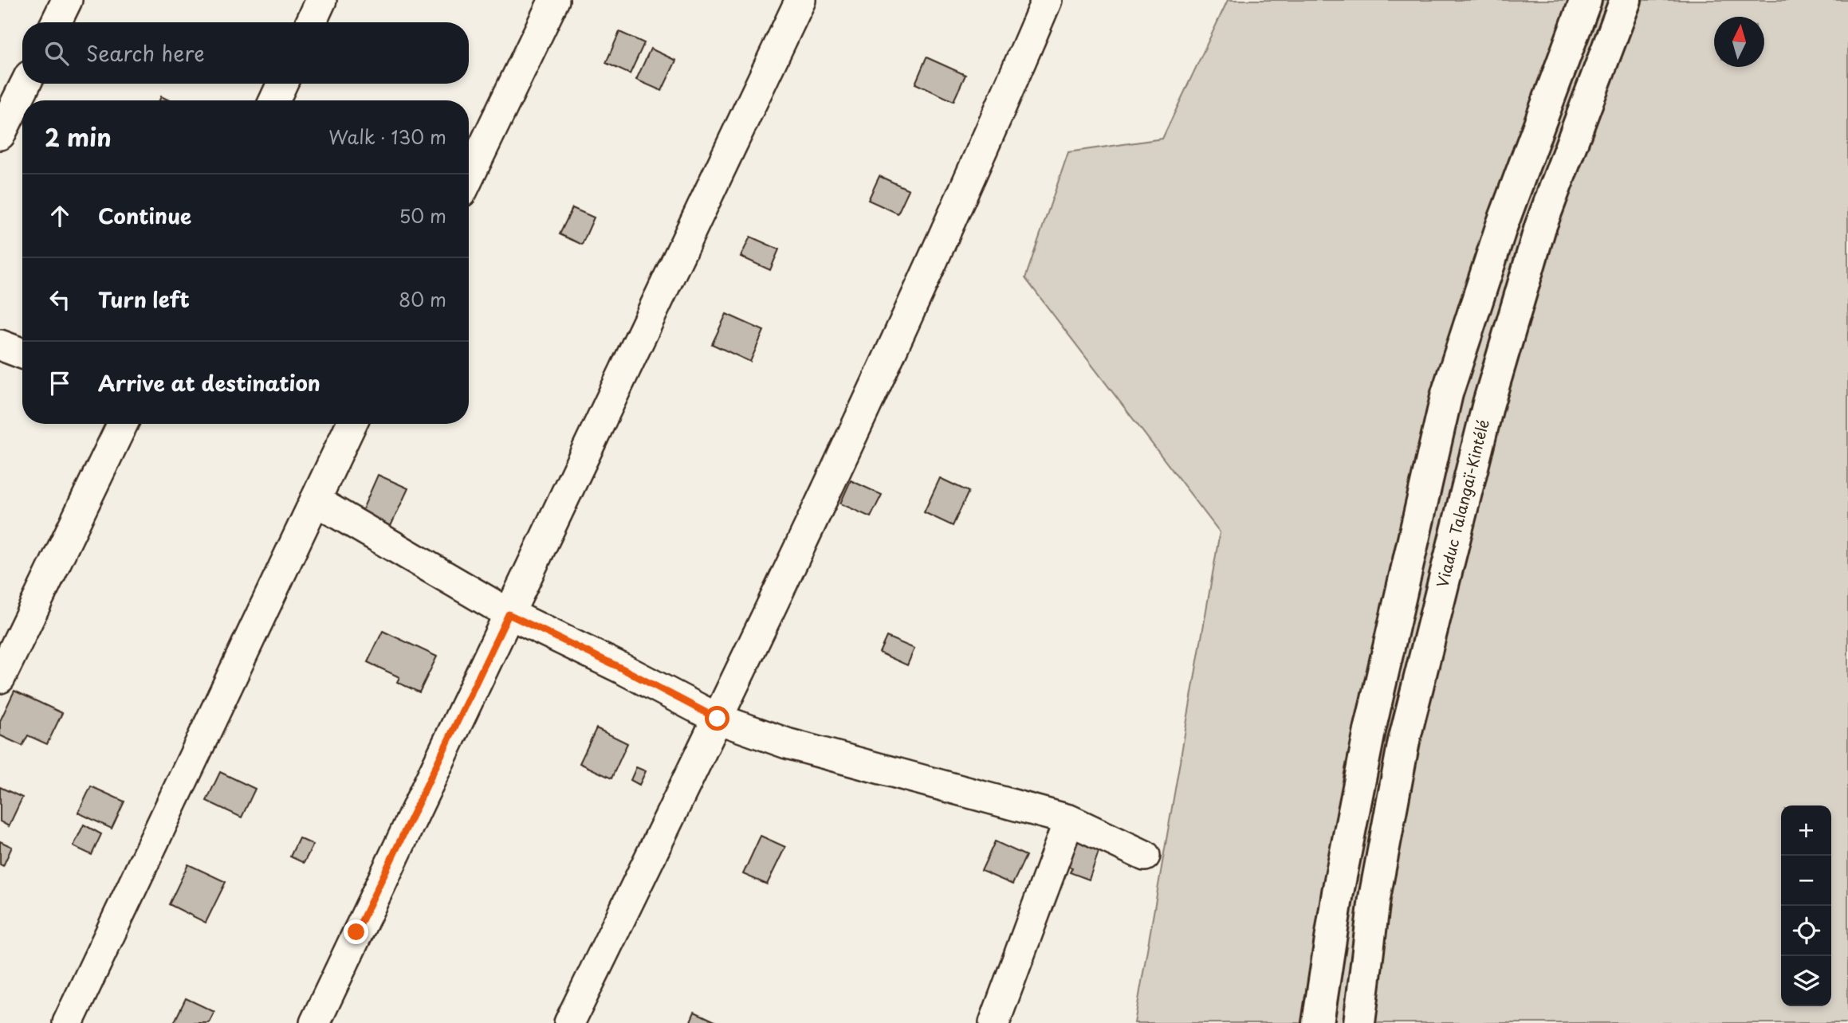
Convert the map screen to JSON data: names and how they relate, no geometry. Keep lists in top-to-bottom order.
{
  "streets": {
    "highway": ["Viaduc Talangaï-Kintélé"]
  },
  "north": "top",
  "page": {
    "search": "Search here",
    "heading": ["2 min", "Walk · 130 m"],
    "list": [
      ["Continue", "50 m"],
      ["Turn left", "80 m"],
      "Arrive at destination"
    ],
    "map_buttons": ["+", "−"]
  }
}
